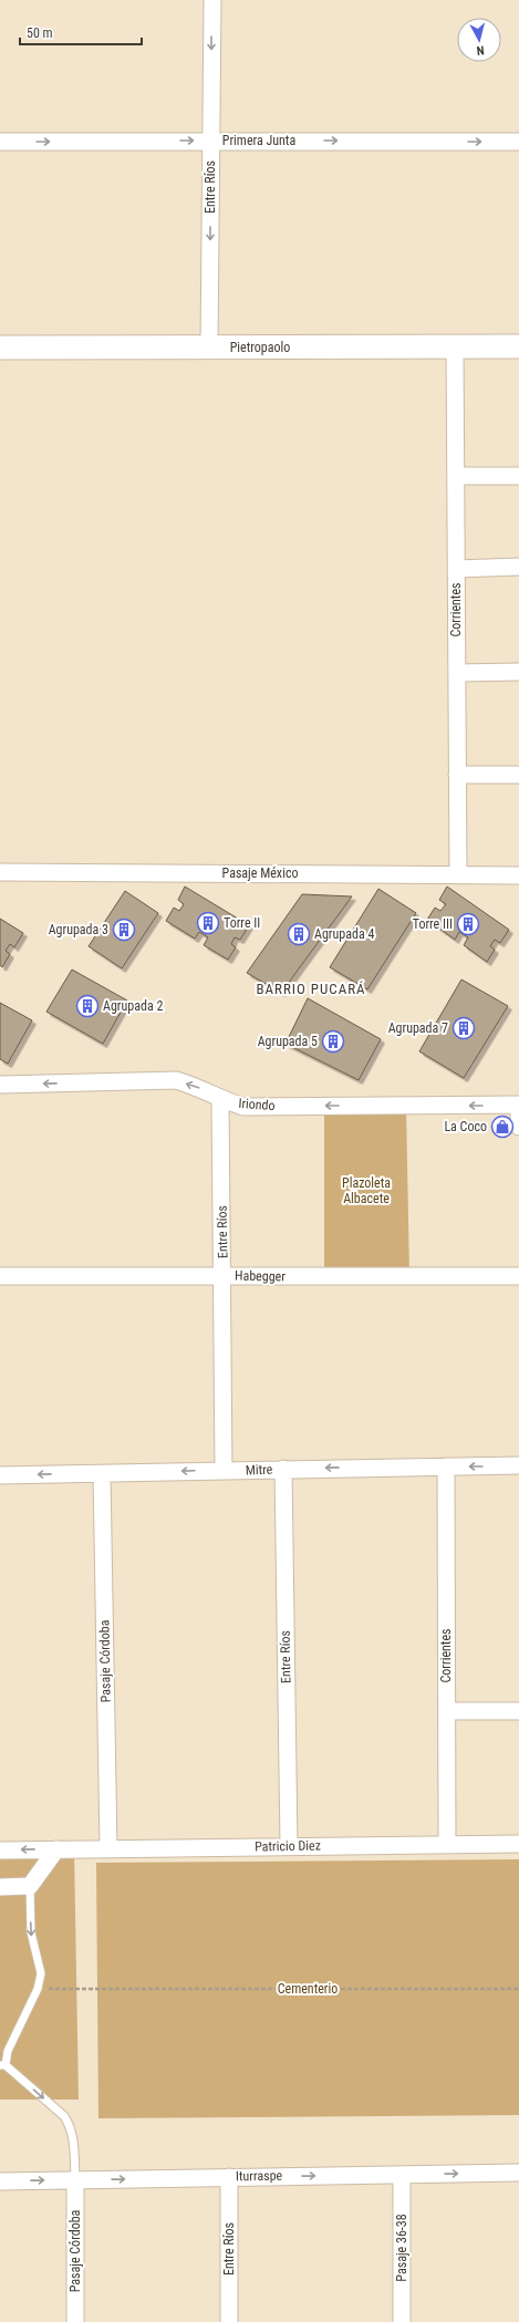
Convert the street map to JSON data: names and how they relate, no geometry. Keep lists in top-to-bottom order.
{
  "streets": {
    "street": [
      "Primera Junta",
      "Entre Ríos",
      "Pietropaolo",
      "Corrientes",
      "Pasaje México",
      "Iriondo",
      "Habegger",
      "Mitre",
      "Pasaje Córdoba",
      "Patricio Diez",
      "Iturraspe",
      "Pasaje 36-38"
    ]
  },
  "crossings": [
    ["Primera Junta", "Entre Ríos"],
    ["Entre Ríos", "Pietropaolo"],
    ["Entre Ríos", "Iriondo"],
    ["Entre Ríos", "Habegger"],
    ["Entre Ríos", "Mitre"],
    ["Entre Ríos", "Patricio Diez"],
    ["Entre Ríos", "Iturraspe"],
    ["Pietropaolo", "Corrientes"],
    ["Corrientes", "Pasaje México"],
    ["Corrientes", "Mitre"],
    ["Corrientes", "Patricio Diez"],
    ["Mitre", "Pasaje Córdoba"],
    ["Pasaje Córdoba", "Patricio Diez"],
    ["Pasaje Córdoba", "Iturraspe"],
    ["Iturraspe", "Pasaje 36-38"]
  ],
  "one_way": [
    "Primera Junta",
    "Iriondo",
    "Mitre",
    "Iturraspe"
  ],
  "districts": ["BARRIO PUCARÁ"],
  "parks": ["Plazoleta Albacete", "Cementerio"],
  "places": {
    "building": [
      "Torre II",
      "Torre III",
      "Agrupada 3",
      "Agrupada 4",
      "Agrupada 2",
      "Agrupada 7",
      "Agrupada 5"
    ],
    "shop": ["La Coco"]
  },
  "scale_bar": "50 m",
  "north": "bottom"
}
